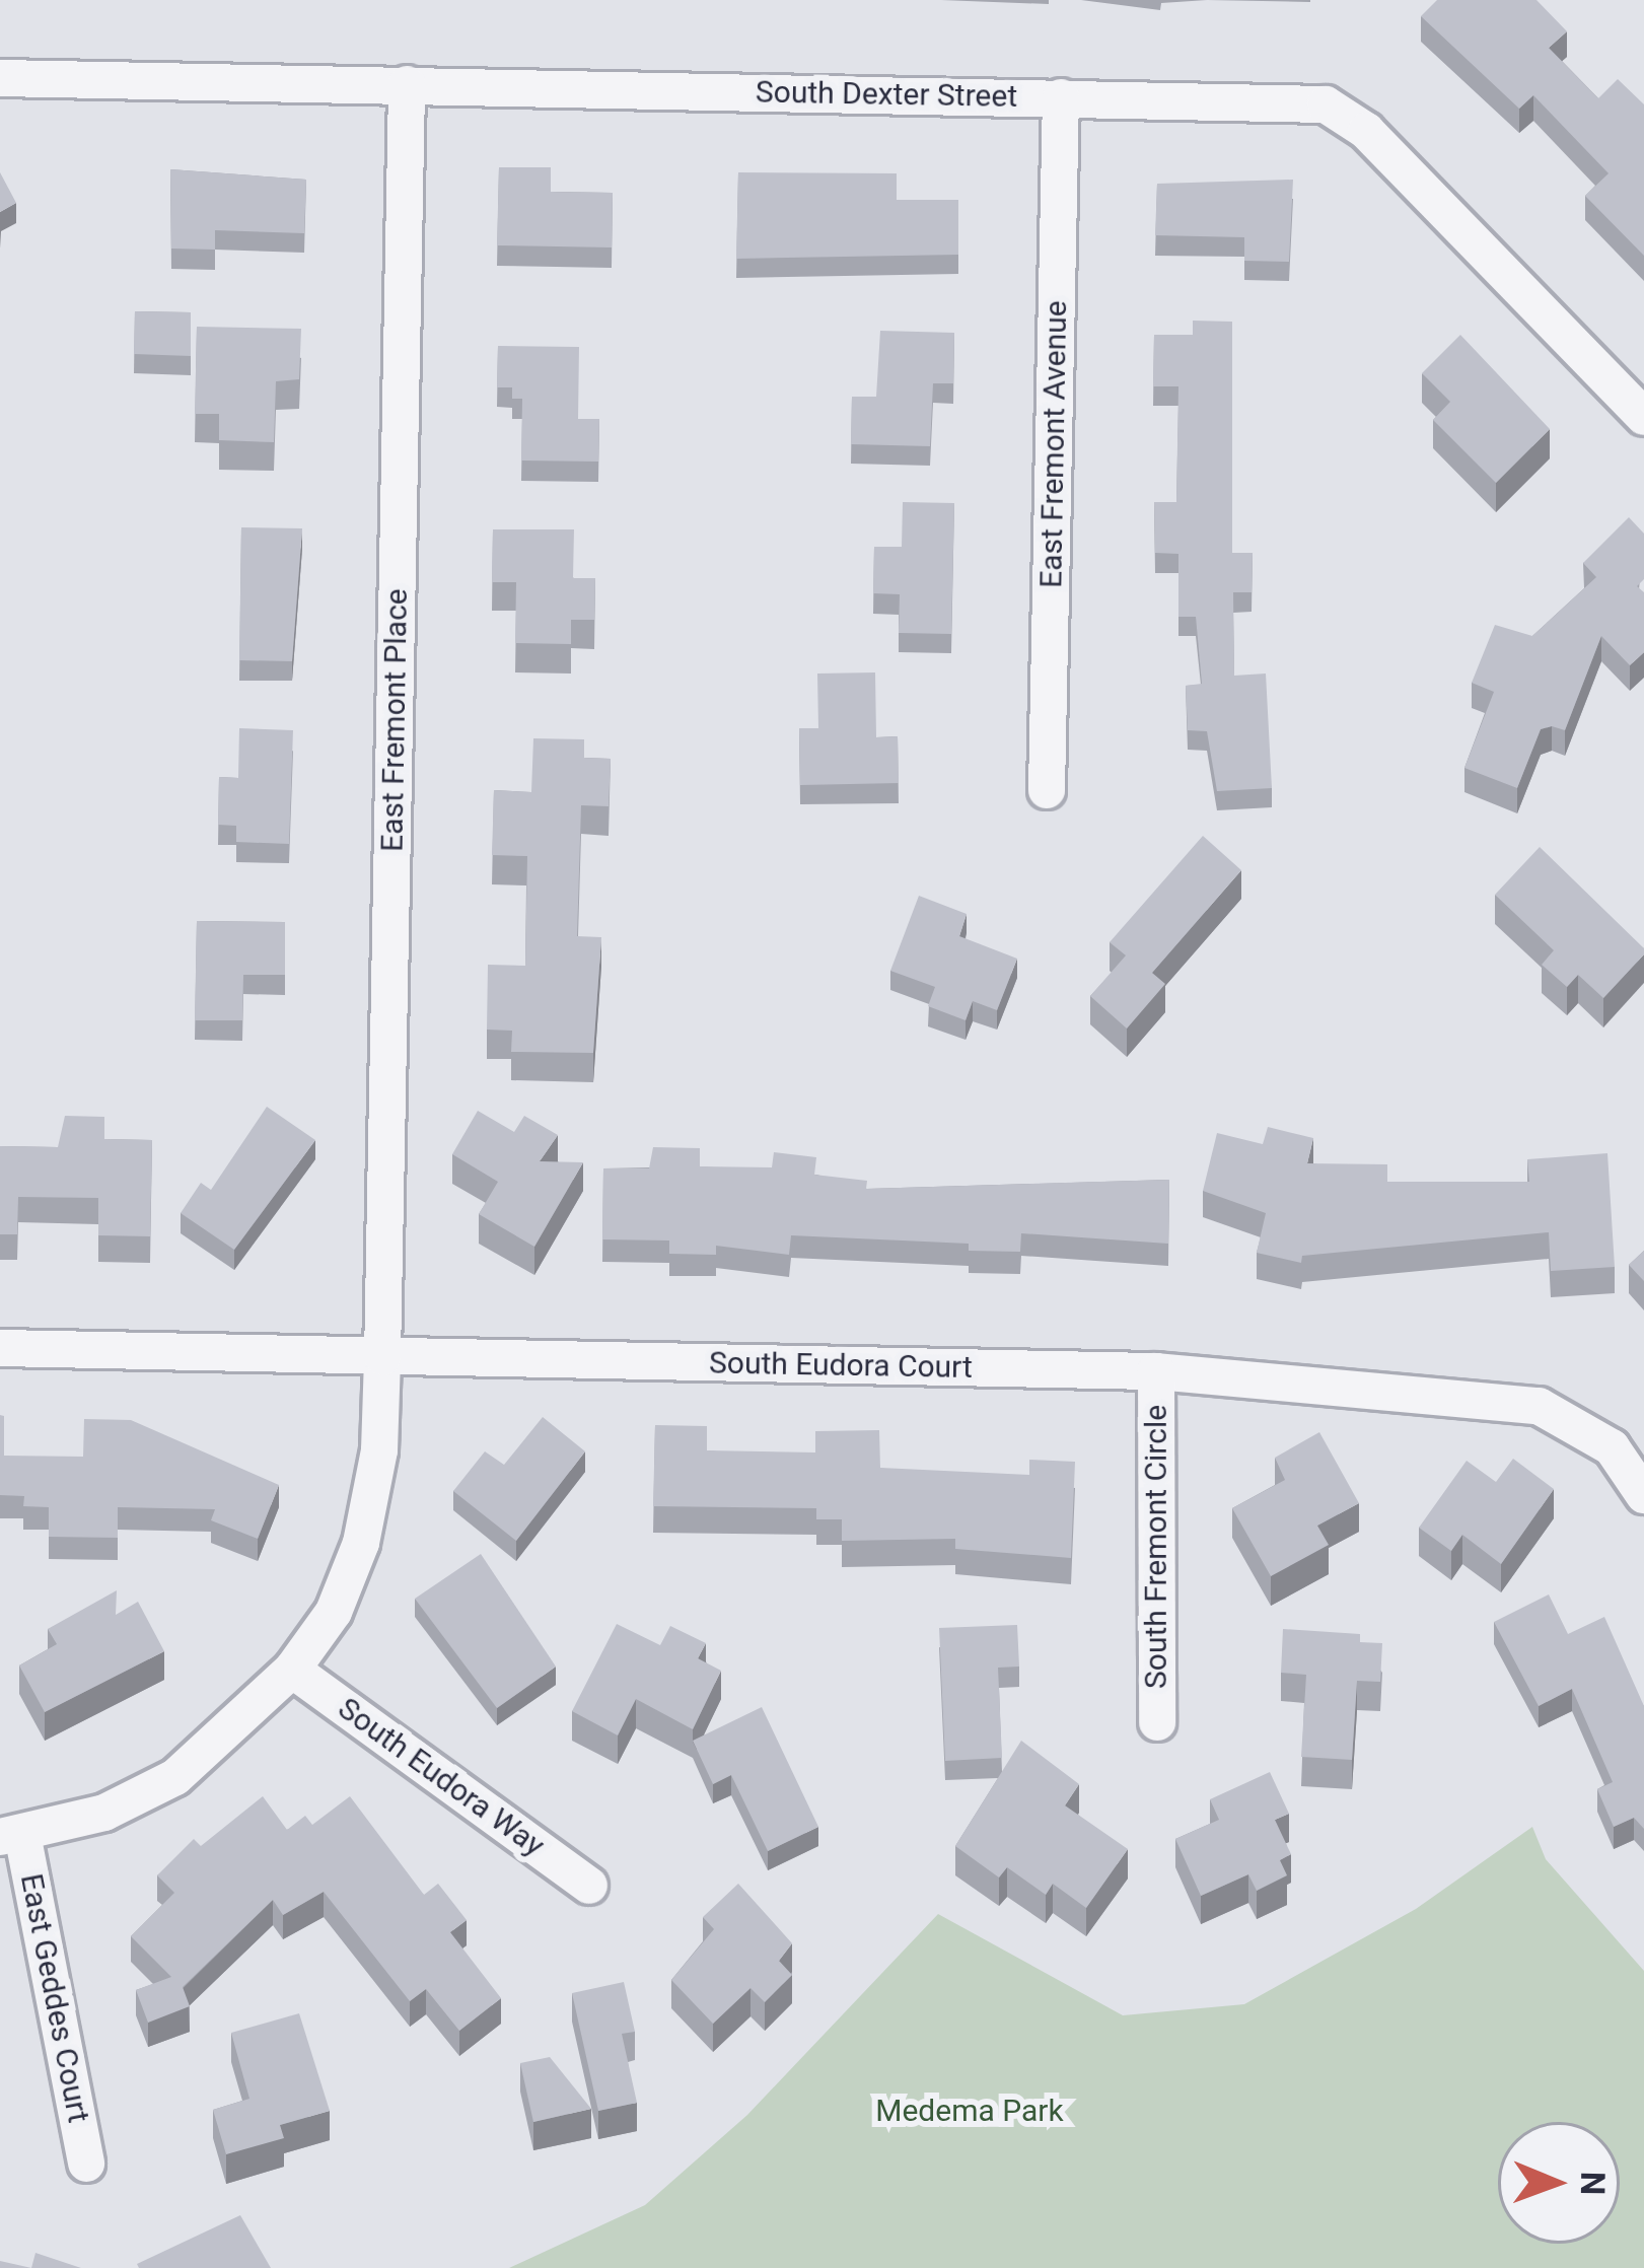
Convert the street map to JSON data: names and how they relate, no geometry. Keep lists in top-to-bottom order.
{
  "streets": {
    "street": [
      "South Dexter Street",
      "East Fremont Avenue",
      "East Fremont Place",
      "South Eudora Court",
      "South Fremont Circle",
      "South Eudora Way",
      "East Geddes Court"
    ]
  },
  "crossings": [
    ["South Dexter Street", "East Fremont Avenue"],
    ["South Dexter Street", "East Fremont Place"],
    ["East Fremont Place", "South Eudora Court"],
    ["South Eudora Court", "South Fremont Circle"]
  ],
  "parks": ["Medema Park"],
  "north": "right"
}
